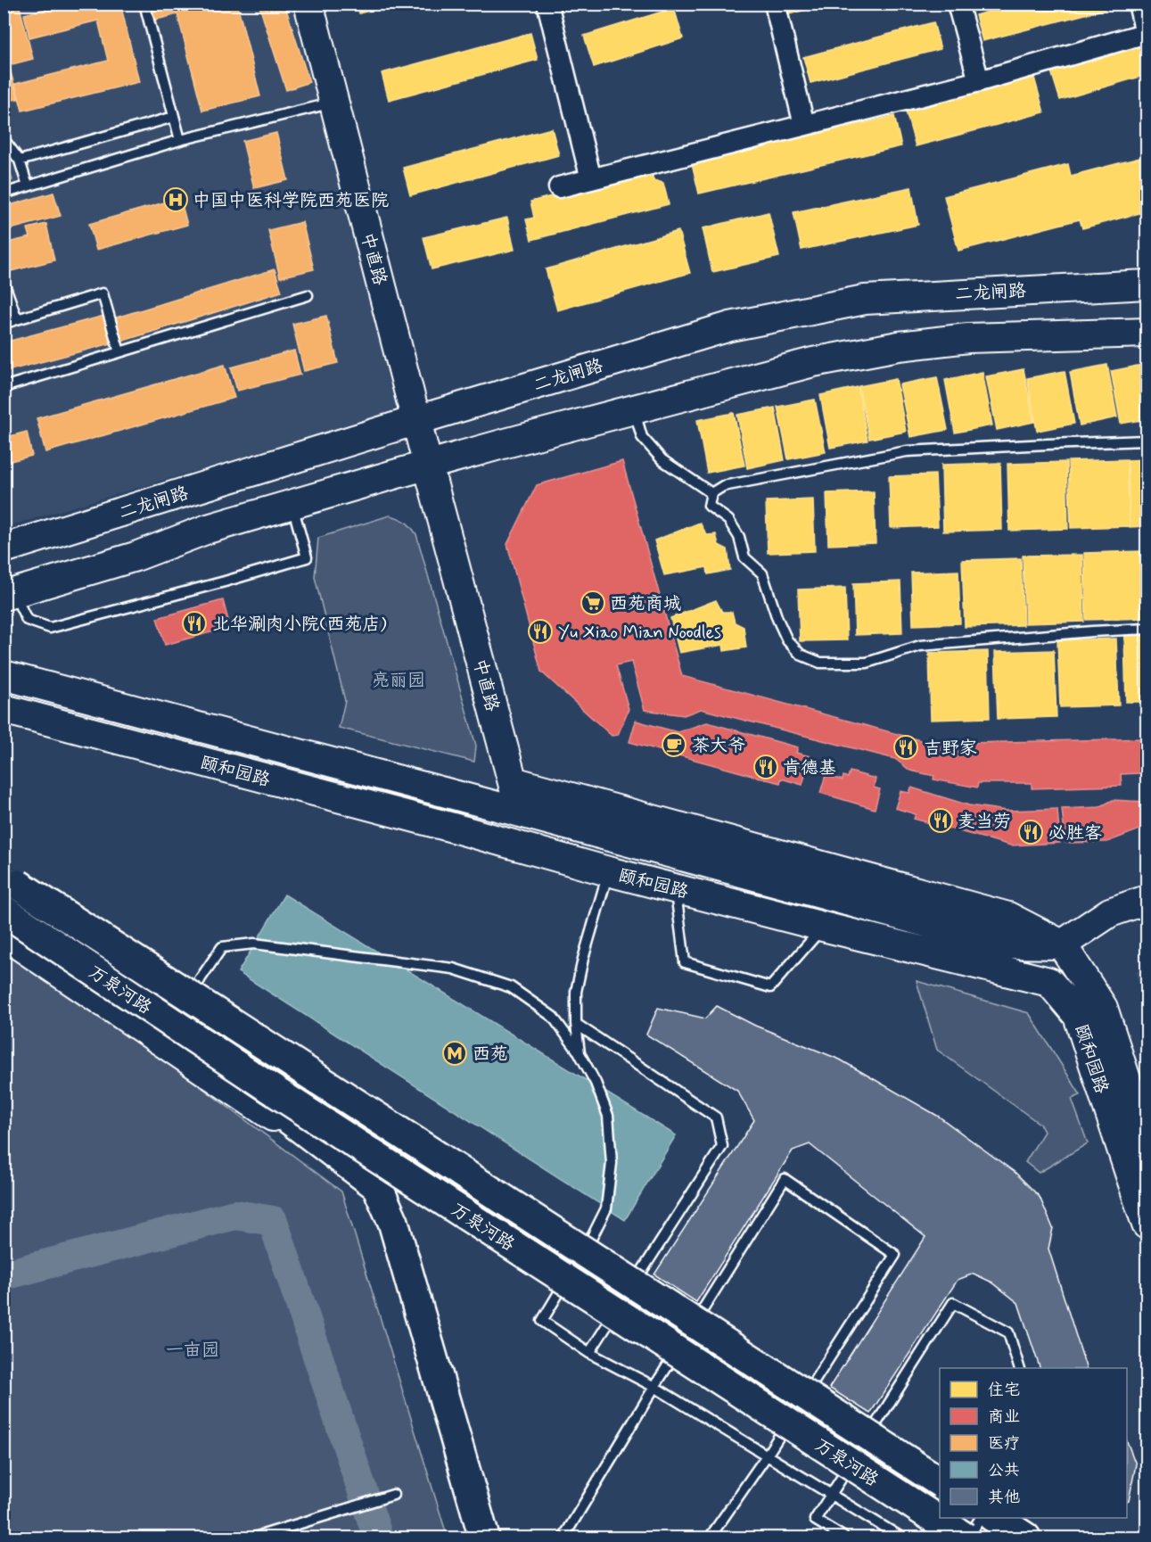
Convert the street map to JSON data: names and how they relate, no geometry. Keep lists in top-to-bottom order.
{
  "streets": {
    "highway": ["万泉河路"],
    "main road": ["中直路", "二龙闸路", "颐和园路"]
  },
  "crossings": [
    ["中直路", "二龙闸路"],
    ["中直路", "颐和园路"]
  ],
  "parks": ["亮丽园", "一亩园"],
  "places": {
    "hospital": ["中国中医科学院西苑医院"],
    "supermarket": ["西苑商城"],
    "restaurant": [
      "北华涮肉小院(西苑店)",
      "Yu Xiao Mian Noodles",
      "吉野家",
      "肯德基",
      "麦当劳",
      "必胜客"
    ],
    "cafe": ["茶大爷"],
    "metro station": ["西苑"]
  },
  "legend": [
    "住宅",
    "商业",
    "医疗",
    "公共",
    "其他"
  ]
}
